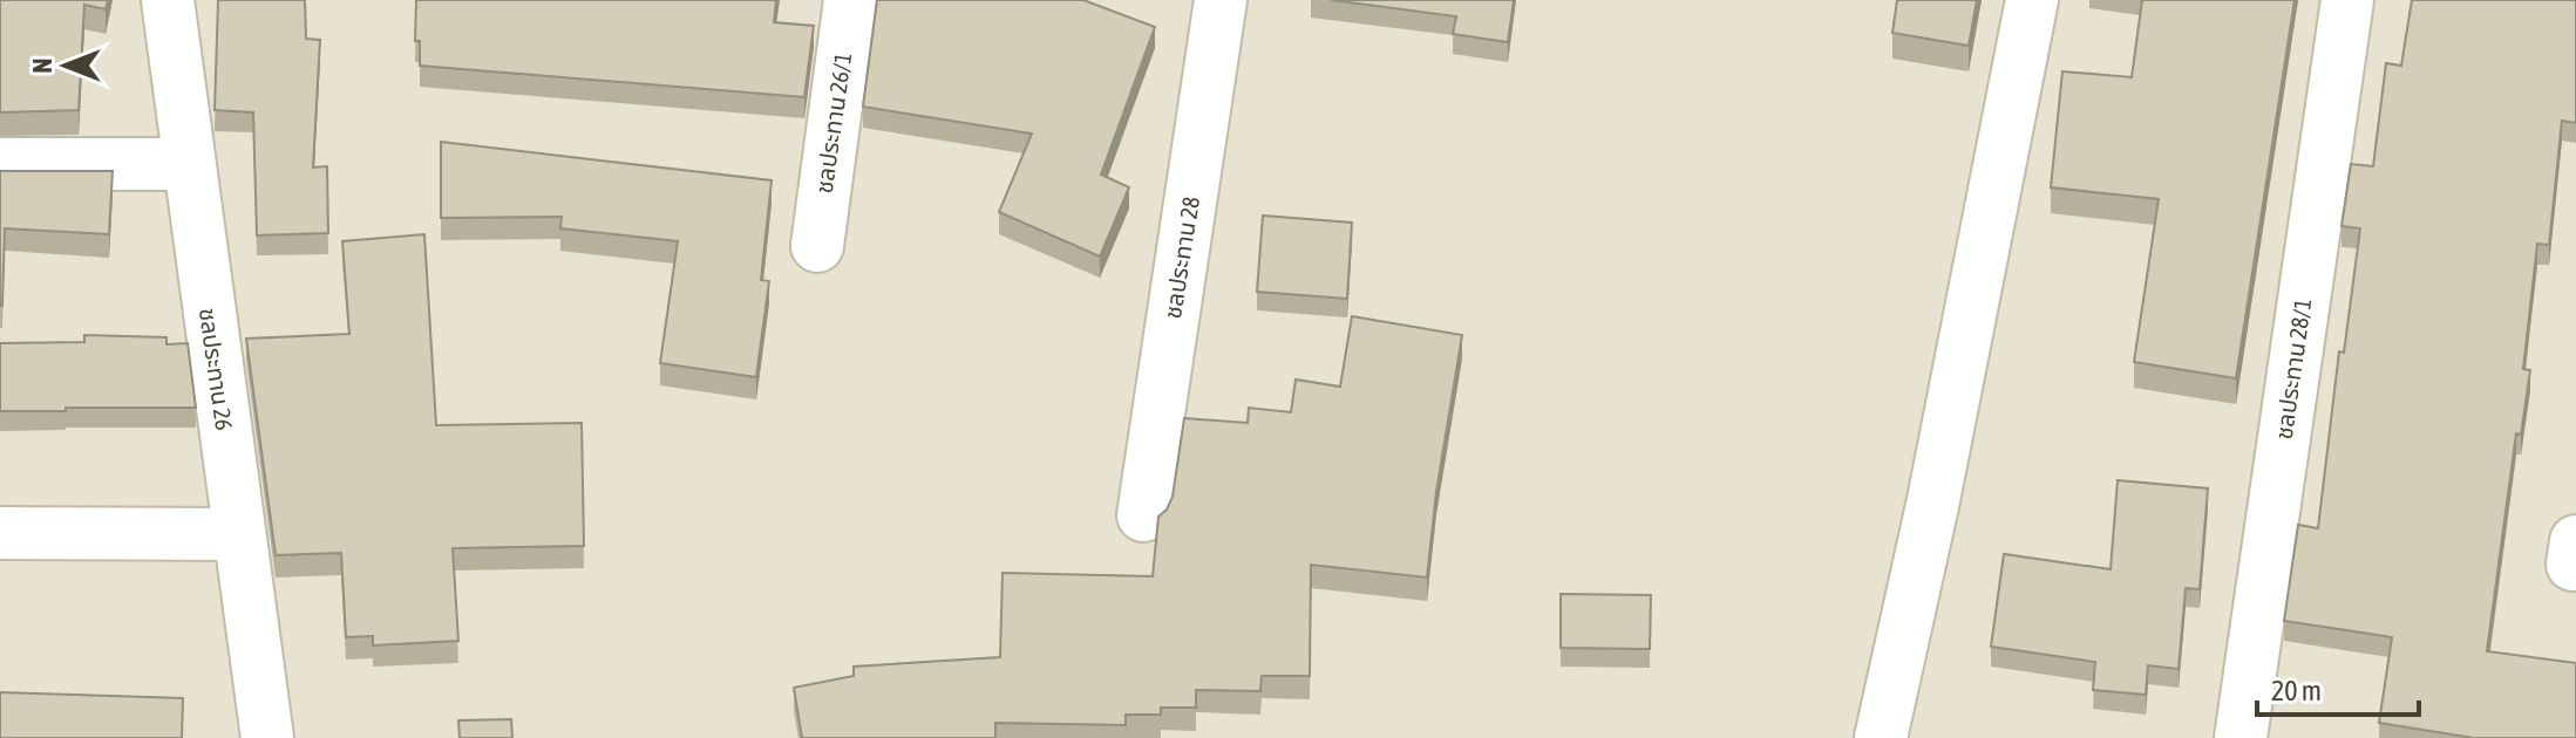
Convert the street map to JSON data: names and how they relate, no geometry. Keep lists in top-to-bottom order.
{
  "streets": {
    "street": [
      "ชลประทาน 26/1",
      "ชลประทาน 28",
      "ชลประทาน 26",
      "ชลประทาน 28/1"
    ]
  },
  "scale_bar": "20 m",
  "north": "left"
}
